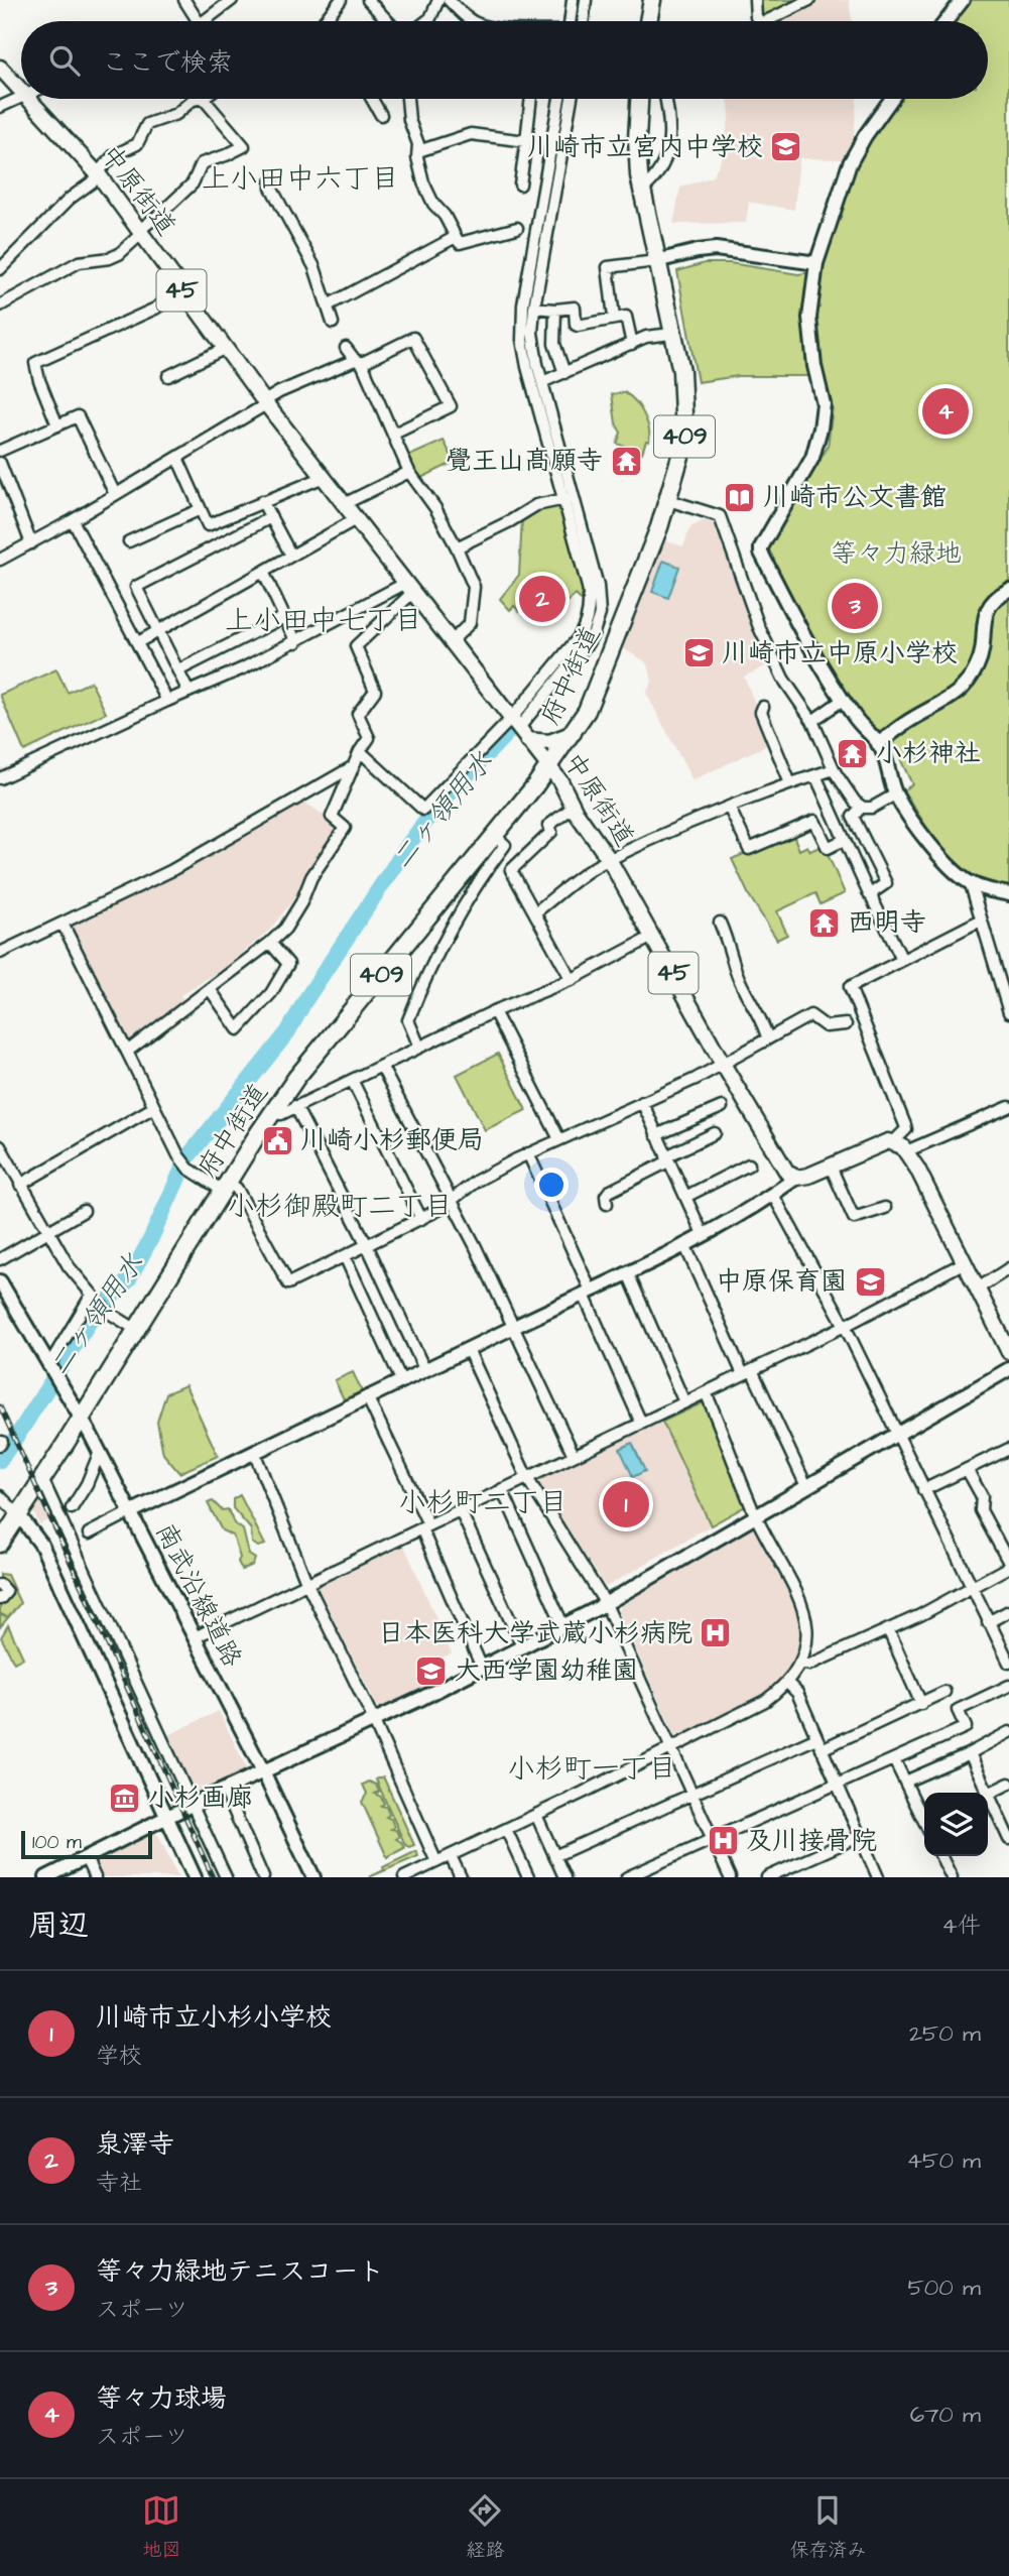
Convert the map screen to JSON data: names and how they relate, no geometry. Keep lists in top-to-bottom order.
{
  "streets": {
    "highway": ["409", "府中街道"],
    "main road": ["中原街道", "45"],
    "street": ["南武沿線道路"]
  },
  "crossings": [
    ["中原街道", "府中街道"],
    ["府中街道", "南武沿線道路"]
  ],
  "districts": [
    "上小田中六丁目",
    "上小田中七丁目",
    "小杉御殿町二丁目",
    "小杉町二丁目",
    "小杉町一丁目"
  ],
  "water": ["二ヶ領用水"],
  "parks": ["等々力緑地"],
  "places": {
    "school or university": [
      "川崎市立宮内中学校",
      "川崎市立中原小学校",
      "中原保育園",
      "大西学園幼稚園"
    ],
    "temple": ["覺王山髙願寺", "小杉神社", "西明寺"],
    "library": ["川崎市公文書館"],
    "public building": ["川崎小杉郵便局"],
    "hospital": ["日本医科大学武蔵小杉病院", "及川接骨院"],
    "museum": ["小杉画廊"]
  },
  "scale_bar": "100 m",
  "page": {
    "search": "ここで検索",
    "pins": [
      "4",
      "2",
      "3",
      "1"
    ],
    "scale": "100 m",
    "heading": ["周辺", "4件"],
    "list": [
      {
        "mark": "1",
        "name": "川崎市立小杉小学校",
        "note": "学校",
        "value": "250 m"
      },
      {
        "mark": "2",
        "name": "泉澤寺",
        "note": "寺社",
        "value": "450 m"
      },
      {
        "mark": "3",
        "name": "等々力緑地テニスコート",
        "note": "スポーツ",
        "value": "500 m"
      },
      {
        "mark": "4",
        "name": "等々力球場",
        "note": "スポーツ",
        "value": "670 m"
      }
    ],
    "nav": ["地図", "経路", "保存済み"]
  }
}
